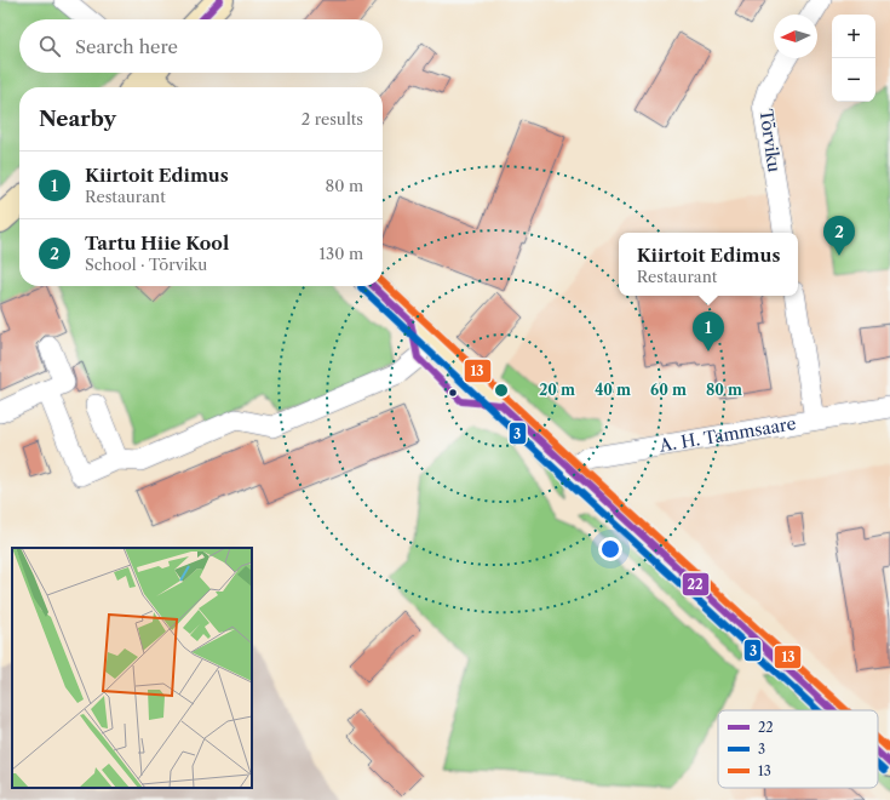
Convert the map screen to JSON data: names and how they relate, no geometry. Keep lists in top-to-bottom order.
{
  "streets": {
    "street": ["Tõrviku", "A. H. Tammsaare"]
  },
  "lines": ["transit line 22", "transit line 13", "transit line 3"],
  "legend": ["22", "3", "13"],
  "north": "left",
  "page": {
    "map_buttons": ["+", "−"],
    "search": "Search here",
    "heading": ["Nearby", "2 results"],
    "list": [
      {
        "mark": "1",
        "name": "Kiirtoit Edimus",
        "note": "Restaurant",
        "value": "80 m"
      },
      {
        "mark": "2",
        "name": "Tartu Hiie Kool",
        "note": "School · Tõrviku",
        "value": "130 m"
      }
    ],
    "pins": ["2", "1"],
    "popup": ["Kiirtoit Edimus", "Restaurant"]
  },
  "rings": [
    "20 m",
    "40 m",
    "60 m",
    "80 m"
  ]
}
